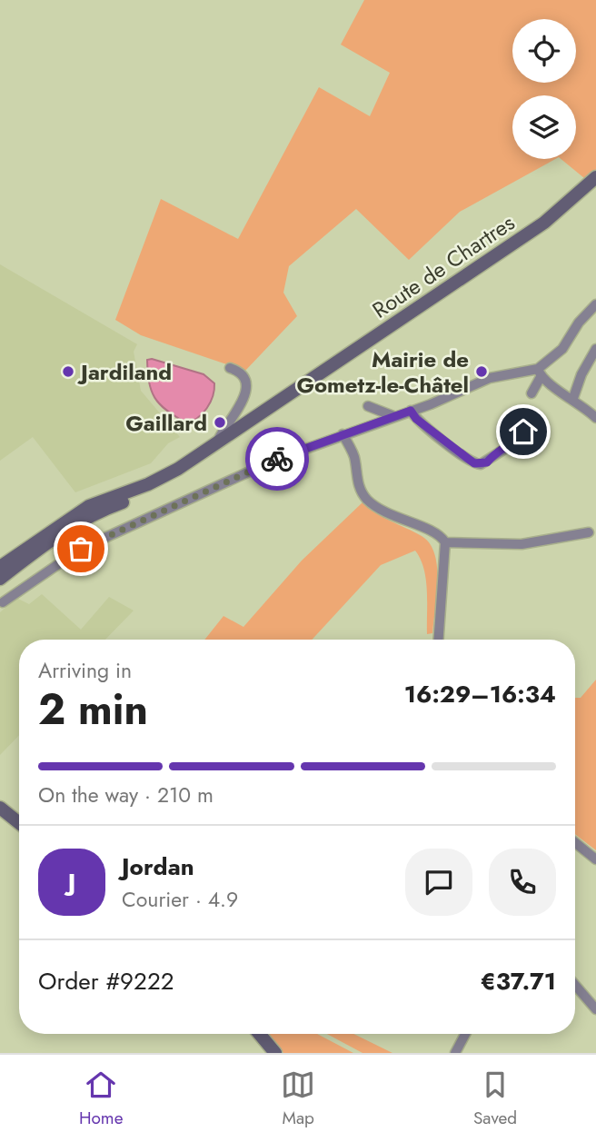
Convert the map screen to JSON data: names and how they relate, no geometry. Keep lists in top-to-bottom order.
{
  "streets": {
    "main road": ["Route de Chartres"]
  },
  "places": ["Jardiland", "Mairie de Gometz-le-Châtel", "Gaillard"],
  "page": {
    "heading": ["2 min", "Arriving in", "16:29–16:34"],
    "panel": [
      "Jordan",
      "Courier · 4.9",
      "Order #9222",
      "€37.71"
    ],
    "bar": "On the way · 210 m",
    "round": "J",
    "tabs": ["Home", "Map", "Saved"]
  }
}
